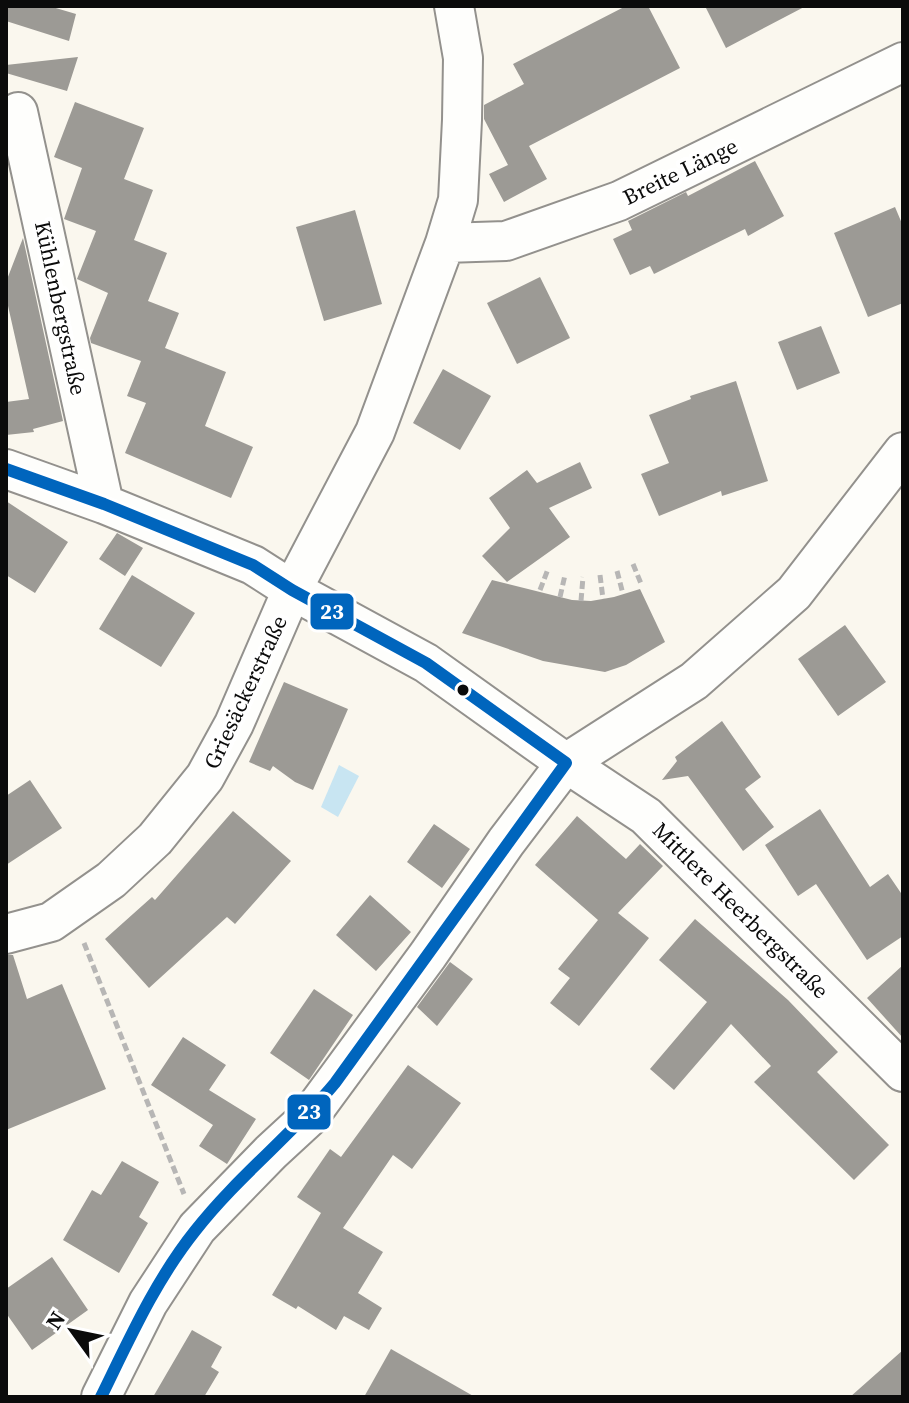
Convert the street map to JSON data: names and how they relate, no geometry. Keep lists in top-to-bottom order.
{
  "streets": {
    "street": [
      "Breite Länge",
      "Kühlenbergstraße",
      "Griesäckerstraße",
      "Mittlere Heerbergstraße"
    ]
  },
  "crossings": [
    ["Breite Länge", "Griesäckerstraße"]
  ],
  "lines": ["transit line 23"],
  "north": "top left"
}
